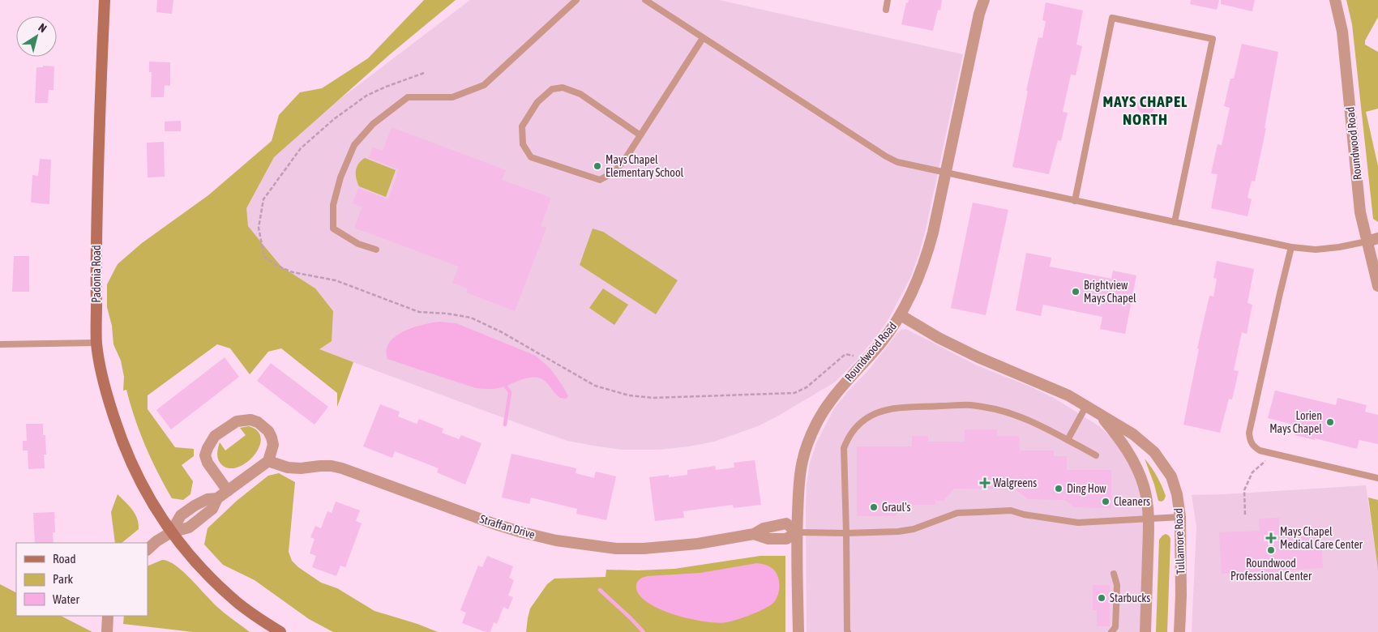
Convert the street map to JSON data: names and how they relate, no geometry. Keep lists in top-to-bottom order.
{
  "streets": {
    "main road": ["Padonia Road"],
    "street": ["Roundwood Road", "Straffan Drive", "Tullamore Road"]
  },
  "crossings": [
    ["Roundwood Road", "Straffan Drive"],
    ["Roundwood Road", "Tullamore Road"]
  ],
  "districts": ["MAYS CHAPEL NORTH"],
  "places": {
    "other": [
      "Mays Chapel Elementary School",
      "Brightview Mays Chapel",
      "Lorien Mays Chapel",
      "Ding How",
      "Cleaners",
      "Graul's",
      "Roundwood Professional Center",
      "Starbucks"
    ],
    "health": ["Walgreens", "Mays Chapel Medical Care Center"]
  },
  "legend": ["Road", "Park", "Water"],
  "north": "top right"
}
